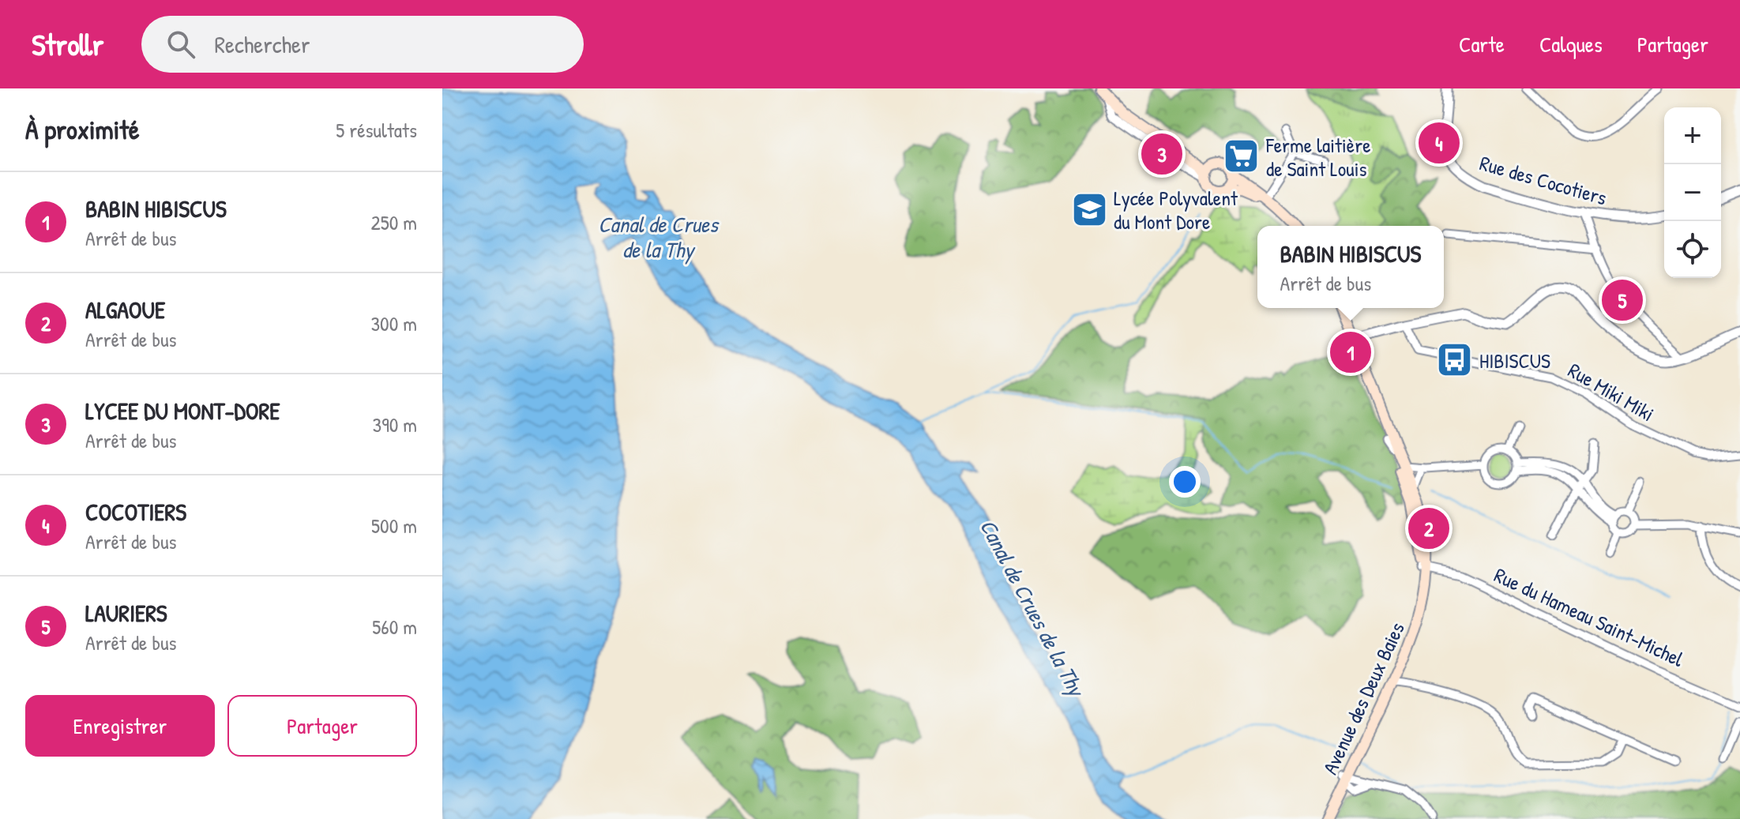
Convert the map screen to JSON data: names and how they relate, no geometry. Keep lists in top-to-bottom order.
{
  "streets": {
    "main road": ["Avenue des Deux Baies"],
    "street": ["Rue des Cocotiers", "Rue Miki Miki", "Rue du Hameau Saint-Michel"]
  },
  "crossings": [
    ["Rue du Hameau Saint-Michel", "Avenue des Deux Baies"]
  ],
  "water": ["Canal de Crues de la Thy"],
  "places": {
    "supermarket": ["Ferme laitière de Saint Louis"],
    "school or university": ["Lycée Polyvalent du Mont Dore"],
    "bus stop": ["HIBISCUS"]
  },
  "page": {
    "header": "Strollr",
    "search": "Rechercher",
    "nav": ["Carte", "Calques", "Partager"],
    "heading": ["À proximité", "5 résultats"],
    "map_buttons": ["+", "−"],
    "pins": [
      "4",
      "3",
      "5",
      "1",
      "2"
    ],
    "list": [
      {
        "mark": "1",
        "name": "BABIN HIBISCUS",
        "note": "Arrêt de bus",
        "value": "250 m"
      },
      {
        "mark": "2",
        "name": "ALGAOUE",
        "note": "Arrêt de bus",
        "value": "300 m"
      },
      {
        "mark": "3",
        "name": "LYCEE DU MONT-DORE",
        "note": "Arrêt de bus",
        "value": "390 m"
      },
      {
        "mark": "4",
        "name": "COCOTIERS",
        "note": "Arrêt de bus",
        "value": "500 m"
      },
      {
        "mark": "5",
        "name": "LAURIERS",
        "note": "Arrêt de bus",
        "value": "560 m"
      }
    ],
    "popup": ["BABIN HIBISCUS", "Arrêt de bus"],
    "buttons": ["Enregistrer", "Partager"]
  }
}
